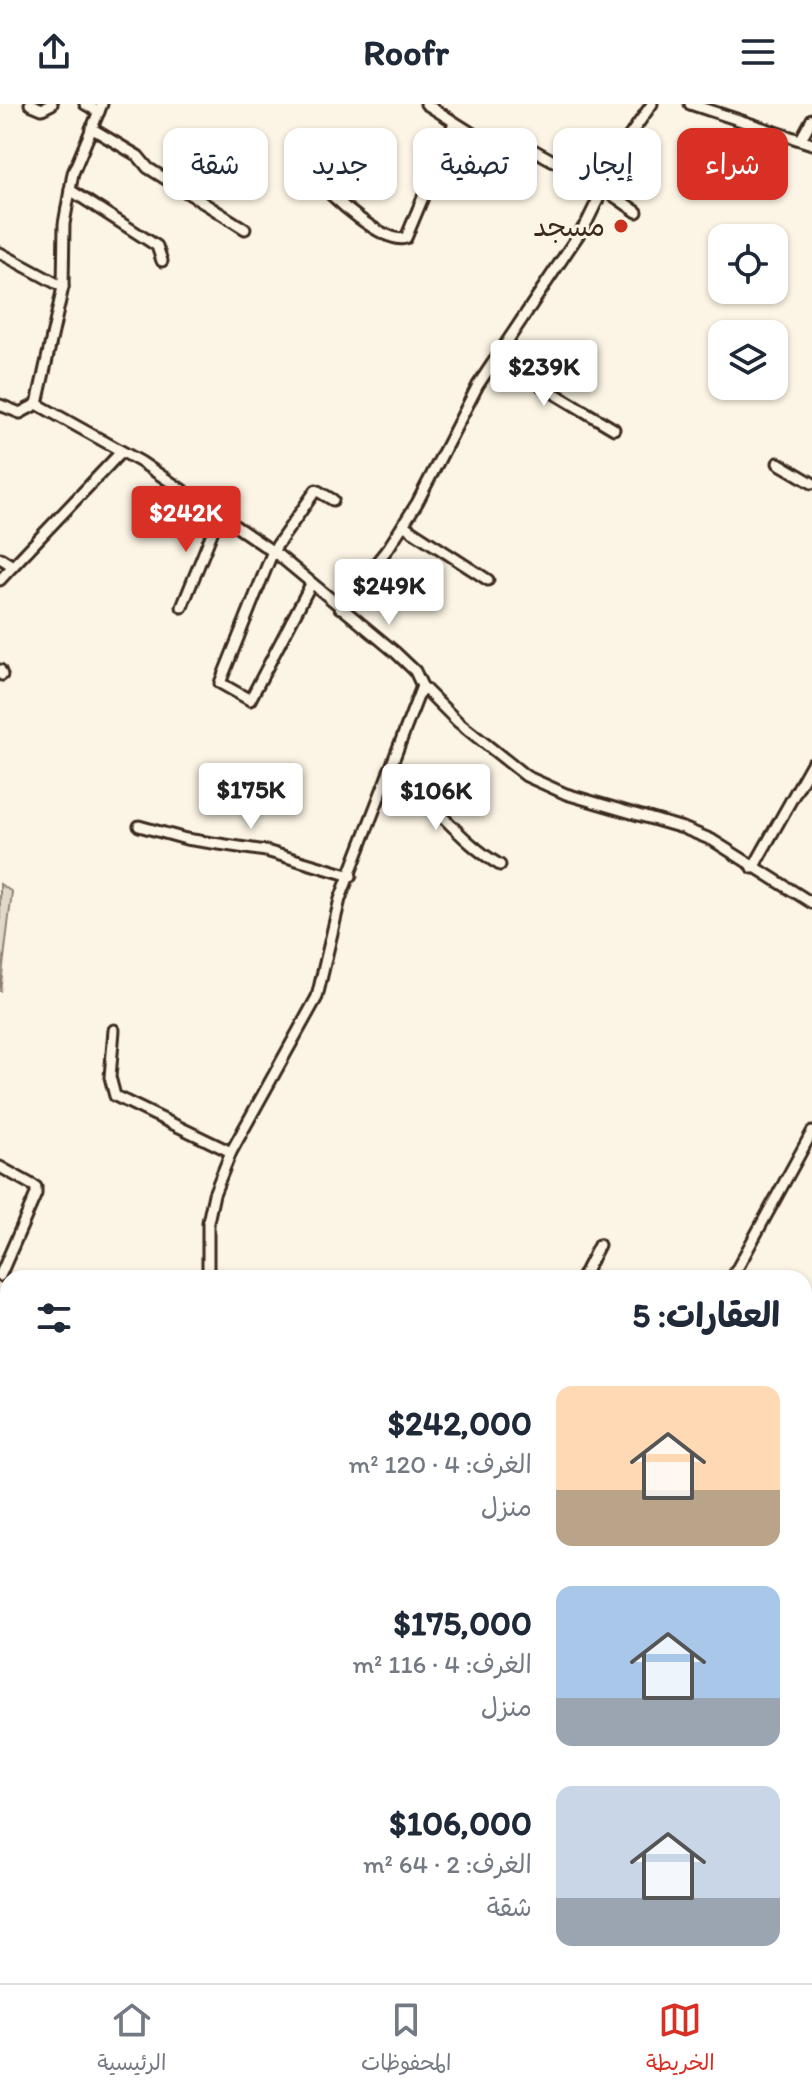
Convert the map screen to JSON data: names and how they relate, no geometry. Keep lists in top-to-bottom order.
{
  "places": ["مسجد"],
  "page": {
    "header": "Roofr",
    "chip": [
      "شراء",
      "إيجار",
      "تصفية",
      "جديد",
      "شقة"
    ],
    "price": [
      "$239K",
      "$242K",
      "$249K",
      "$175K",
      "$106K"
    ],
    "heading": "العقارات: 5",
    "list": [
      {
        "name": "$242,000",
        "note": "الغرف: 4 · 120 m² · منزل"
      },
      {
        "name": "$175,000",
        "note": "الغرف: 4 · 116 m² · منزل"
      },
      {
        "name": "$106,000",
        "note": "الغرف: 2 · 64 m² · شقة"
      }
    ],
    "tabs": ["الخريطة", "المحفوظات", "الرئيسية"]
  }
}
